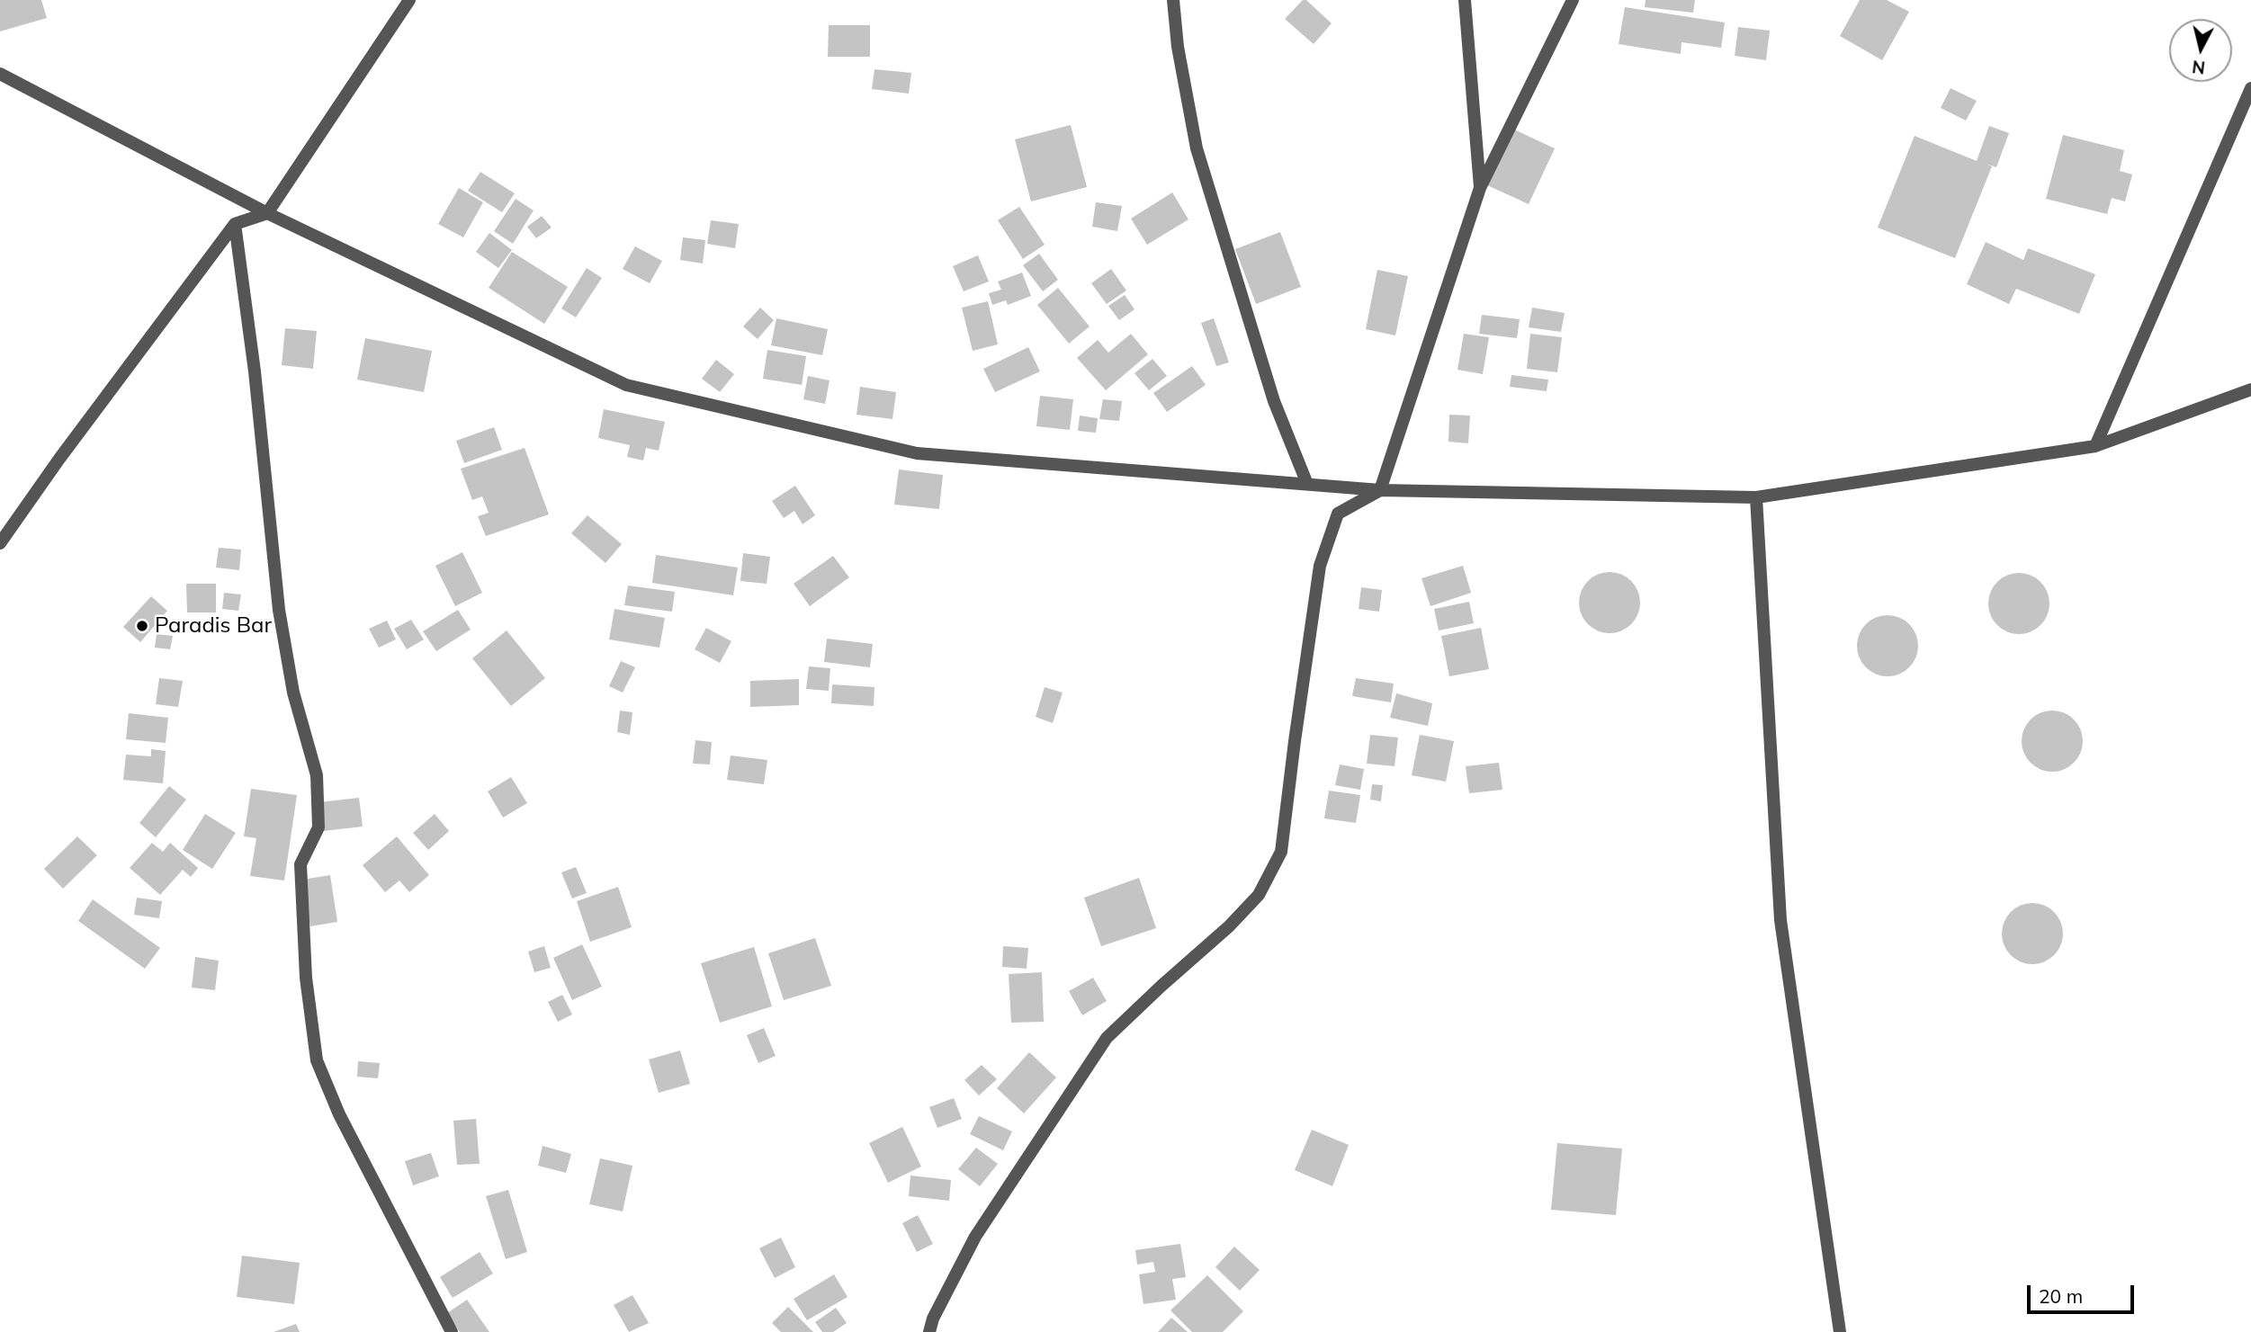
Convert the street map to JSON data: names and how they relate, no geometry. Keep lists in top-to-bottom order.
{
  "places": ["Paradis Bar"],
  "scale_bar": "20 m",
  "north": "bottom"
}
